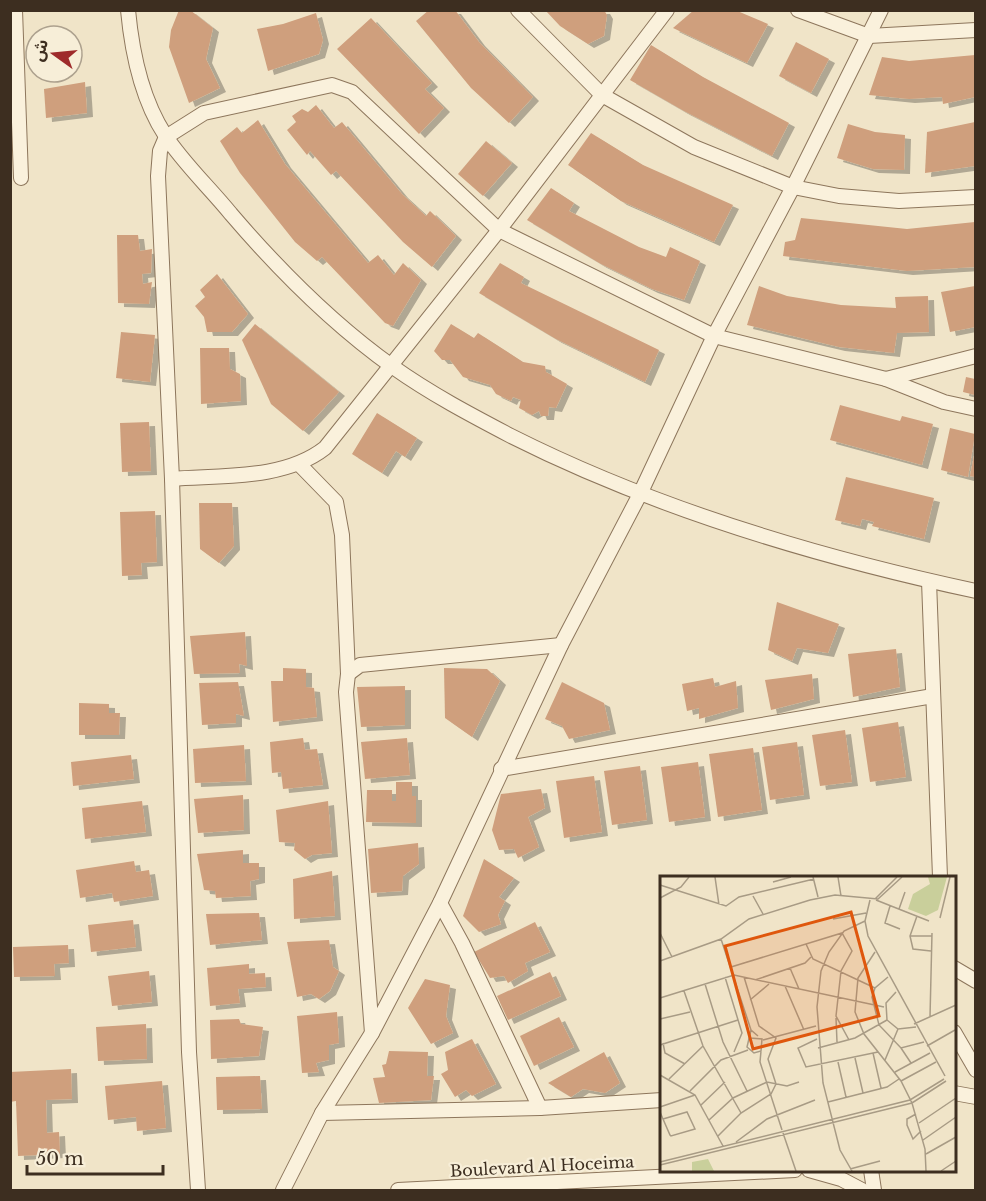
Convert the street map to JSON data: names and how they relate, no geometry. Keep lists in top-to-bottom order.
{
  "streets": {
    "street": ["Boulevard Al Hoceima"]
  },
  "scale_bar": "50 m",
  "north": "left"
}
